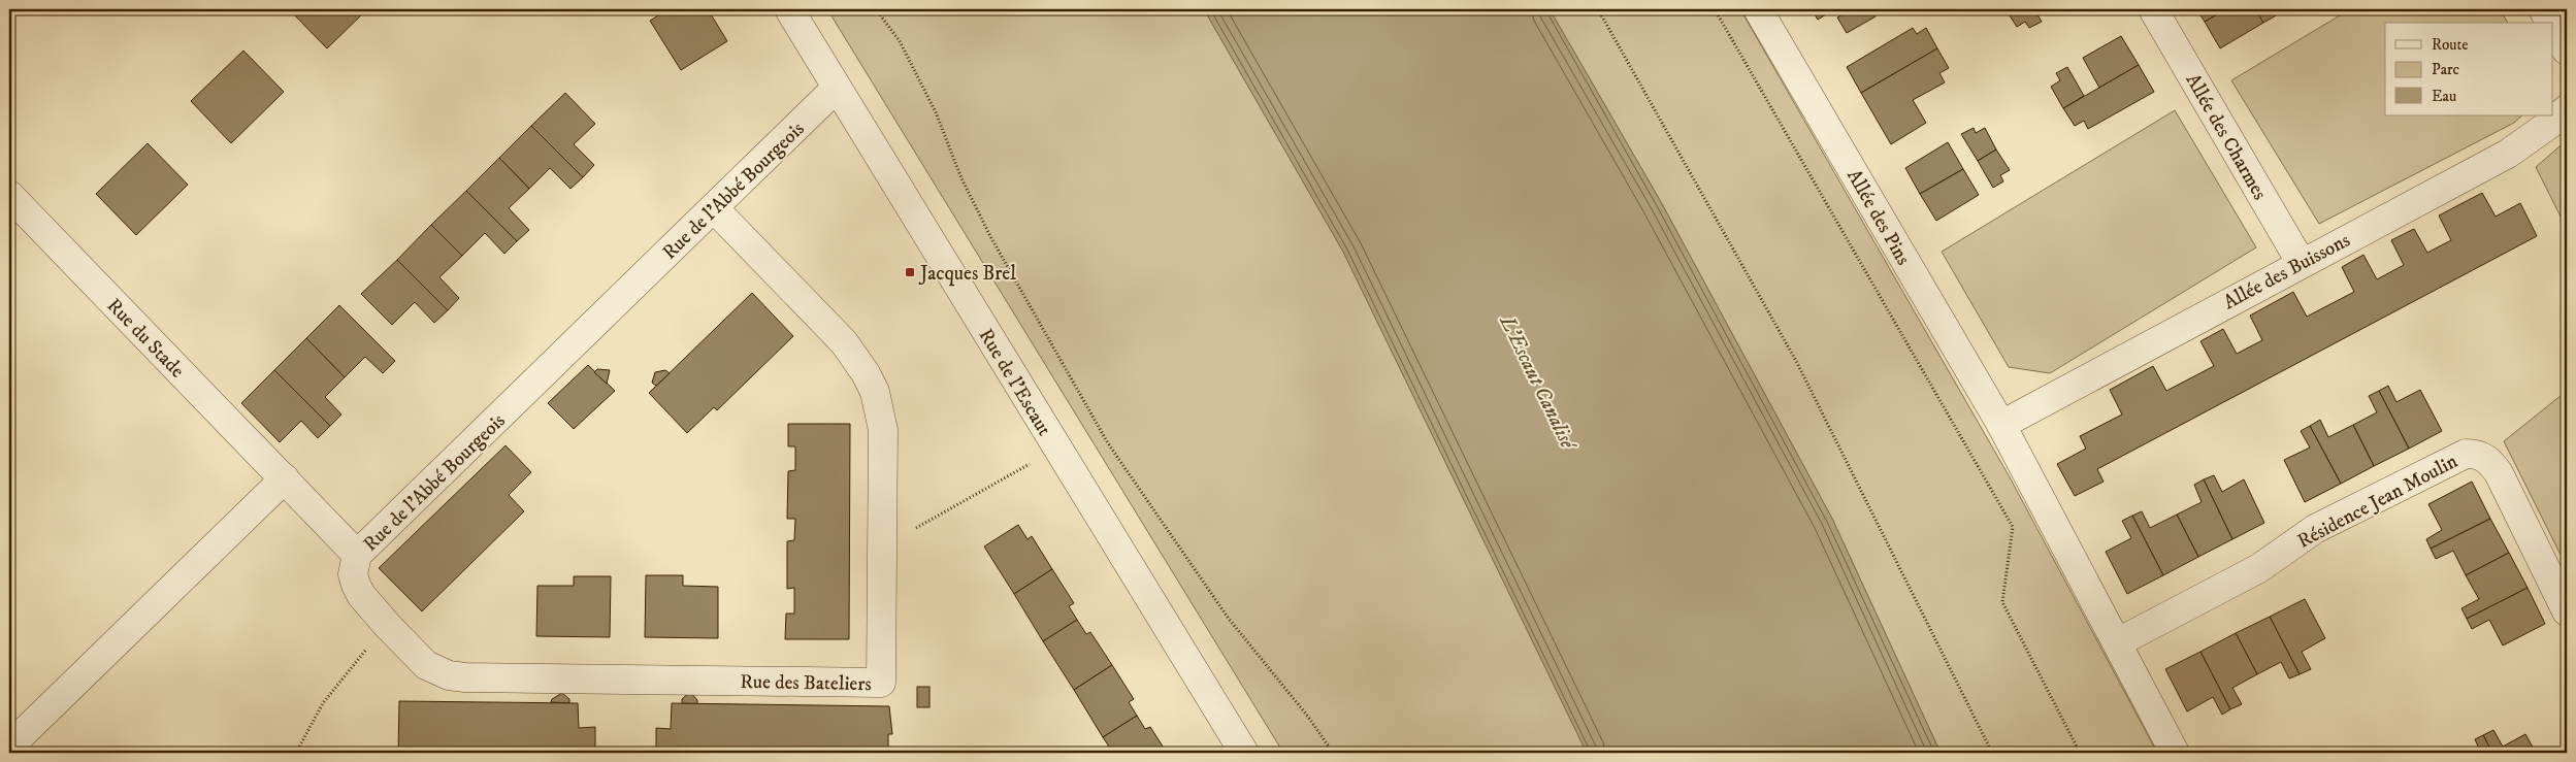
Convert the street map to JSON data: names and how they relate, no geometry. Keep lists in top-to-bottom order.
{
  "streets": {
    "street": [
      "Allée des Charmes",
      "Rue de l'Abbé Bourgeois",
      "Allée des Pins",
      "Allée des Buissons",
      "Rue du Stade",
      "Rue de l'Escaut",
      "Résidence Jean Moulin",
      "Rue des Bateliers"
    ]
  },
  "crossings": [
    ["Allée des Charmes", "Allée des Buissons"],
    ["Rue de l'Abbé Bourgeois", "Rue du Stade"],
    ["Rue de l'Abbé Bourgeois", "Rue de l'Escaut"],
    ["Rue de l'Abbé Bourgeois", "Rue des Bateliers"],
    ["Allée des Pins", "Allée des Buissons"]
  ],
  "water": ["L'Escaut Canalisé"],
  "places": {
    "transit": ["Jacques Brel"]
  },
  "legend": ["Route", "Parc", "Eau"]
}
